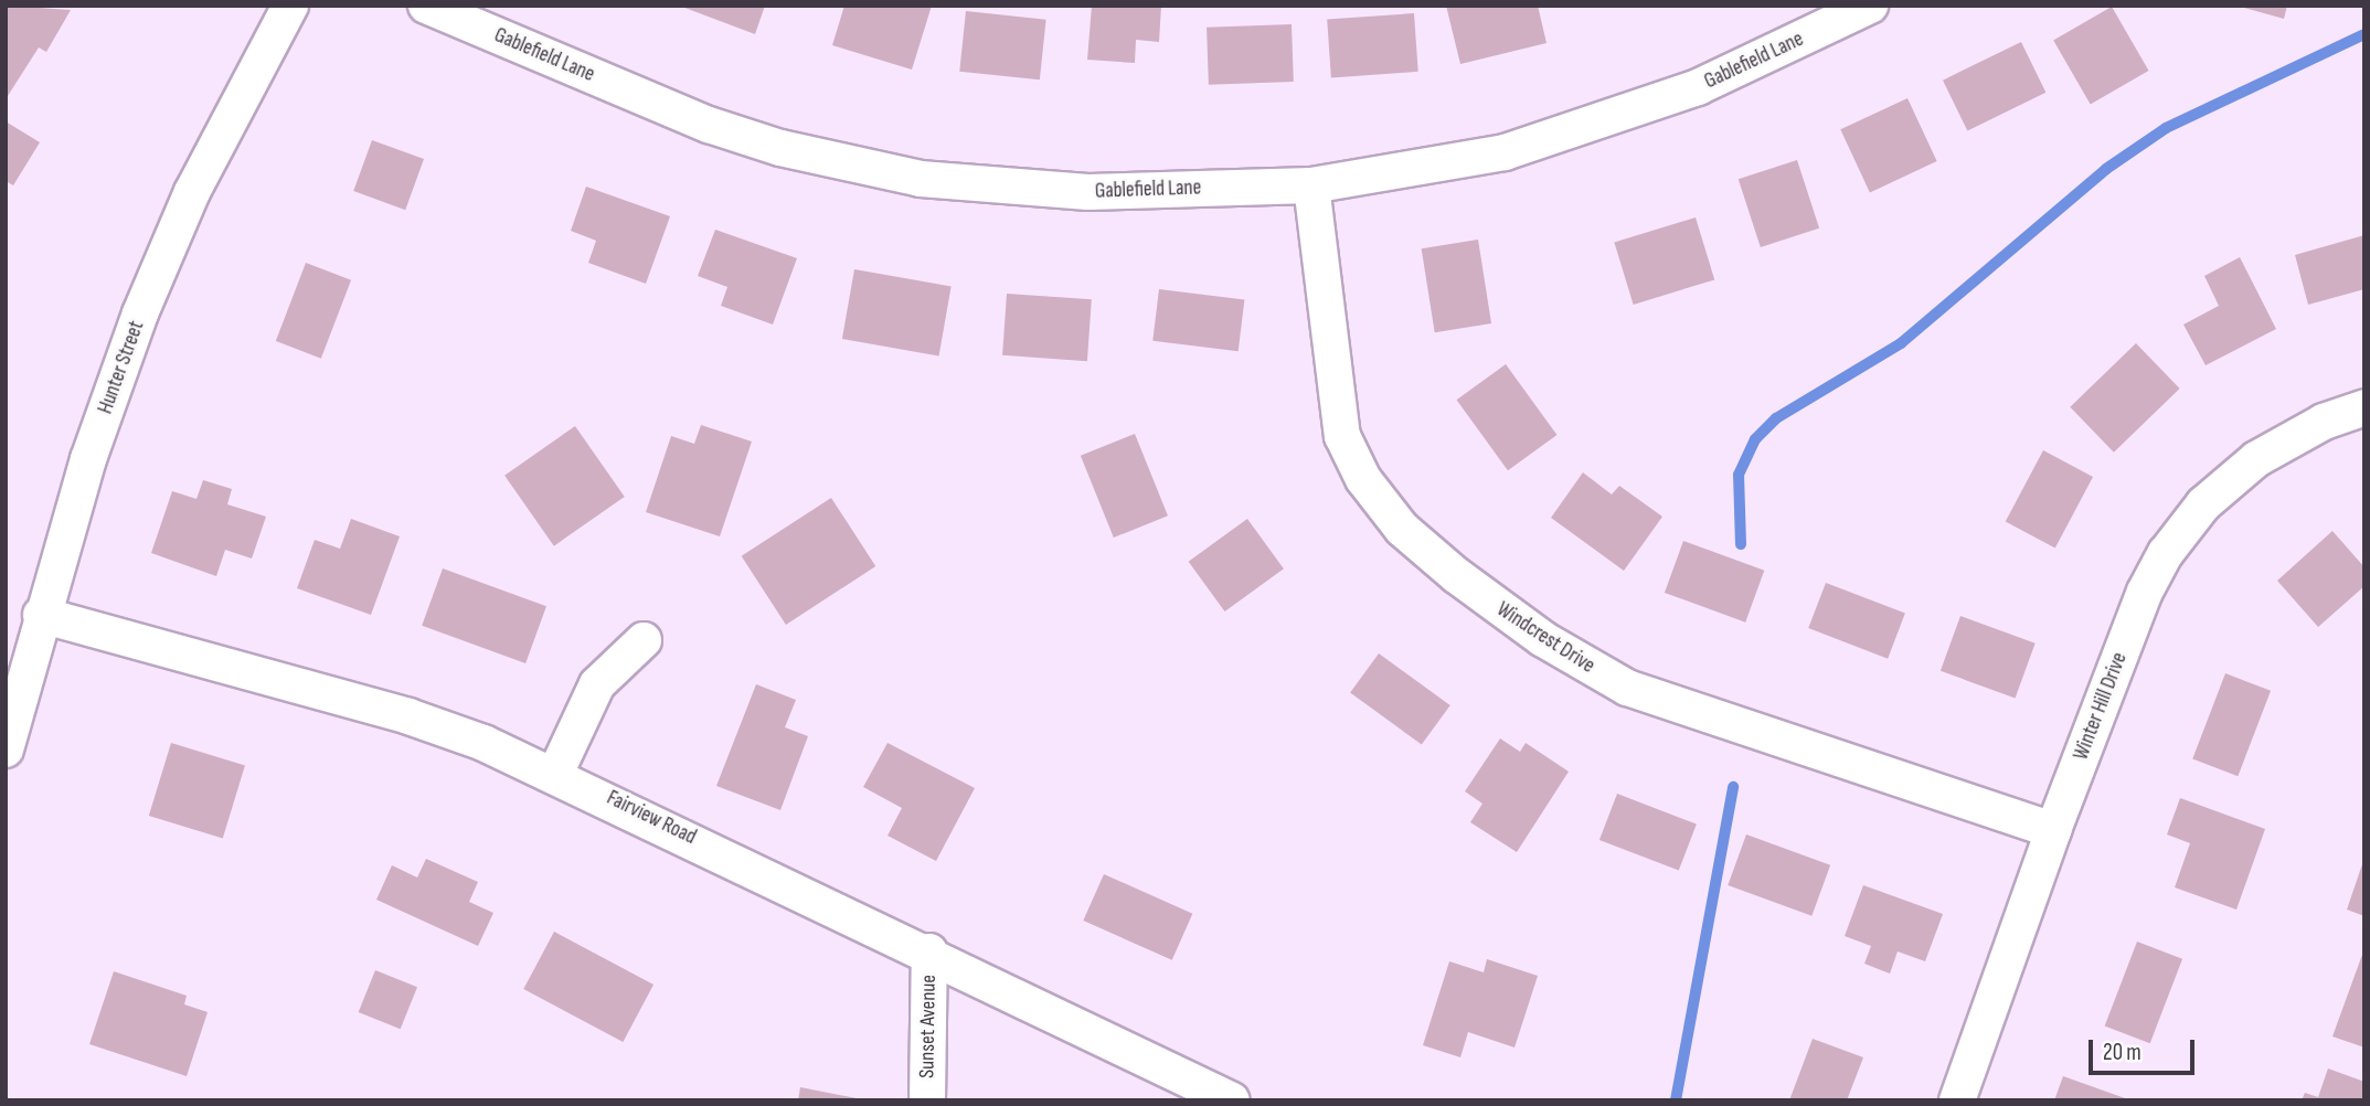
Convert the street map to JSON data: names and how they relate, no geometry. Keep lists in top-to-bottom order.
{
  "streets": {
    "street": [
      "Gablefield Lane",
      "Hunter Street",
      "Windcrest Drive",
      "Winter Hill Drive",
      "Fairview Road",
      "Sunset Avenue"
    ]
  },
  "crossings": [
    ["Gablefield Lane", "Windcrest Drive"],
    ["Hunter Street", "Fairview Road"],
    ["Windcrest Drive", "Winter Hill Drive"],
    ["Fairview Road", "Sunset Avenue"]
  ],
  "scale_bar": "20 m"
}
